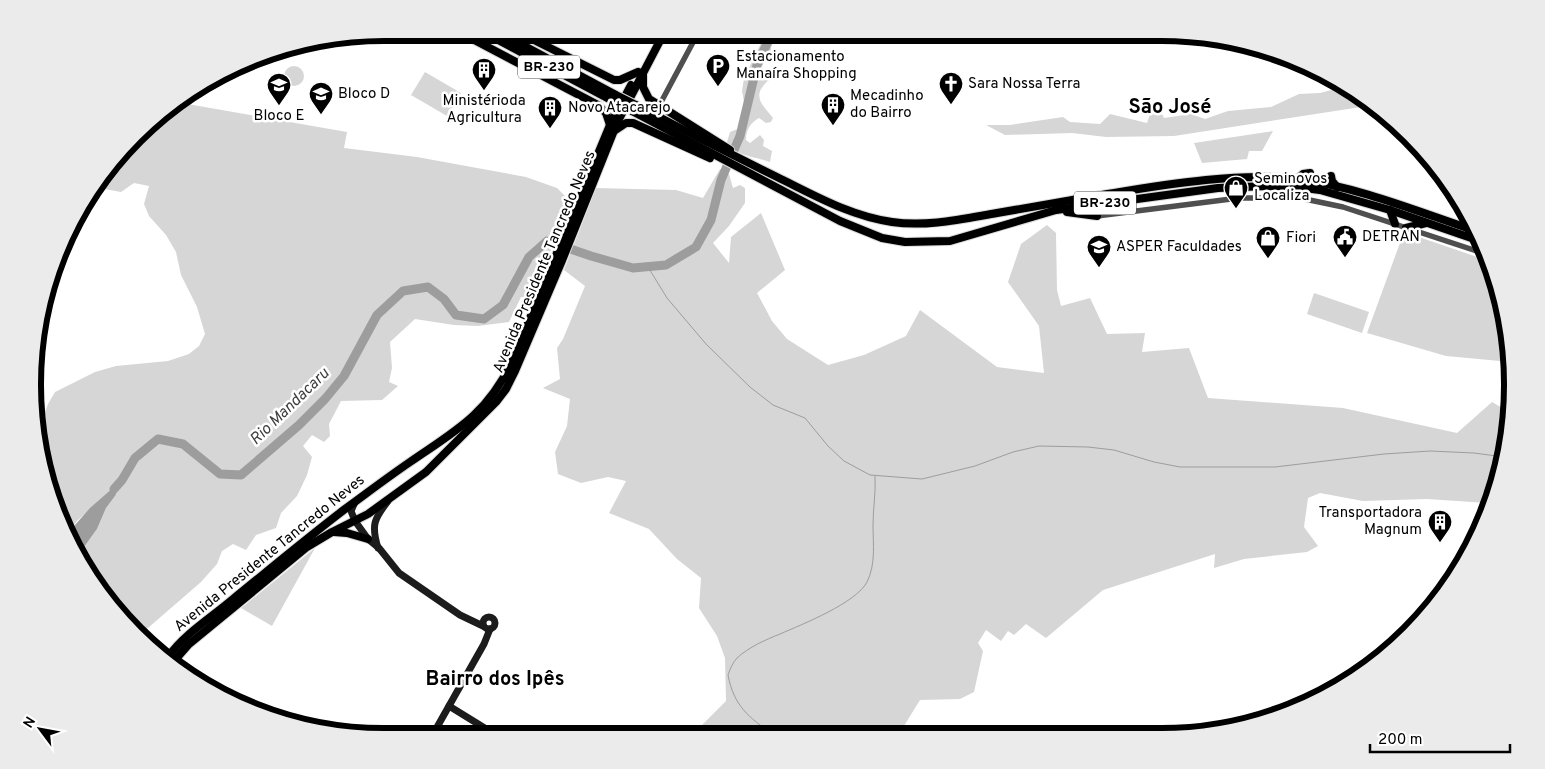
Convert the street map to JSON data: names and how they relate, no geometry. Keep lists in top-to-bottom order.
{
  "streets": {
    "main road": ["BR-230", "Avenida Presidente Tancredo Neves"]
  },
  "crossings": [
    ["BR-230", "Avenida Presidente Tancredo Neves"]
  ],
  "districts": ["São José", "Bairro dos Ipês"],
  "water": ["Rio Mandacaru"],
  "places": {
    "parking": ["Estacionamento Manaíra Shopping"],
    "building": [
      "Ministérioda Agricultura",
      "Mecadinho do Bairro",
      "Novo Atacarejo",
      "Transportadora Magnum"
    ],
    "church": ["Sara Nossa Terra"],
    "school or university": ["Bloco E", "Bloco D", "ASPER Faculdades"],
    "shop": ["Seminovos Localiza", "Fiori"],
    "public building": ["DETRAN"]
  },
  "scale_bar": "200 m",
  "north": "top left"
}
